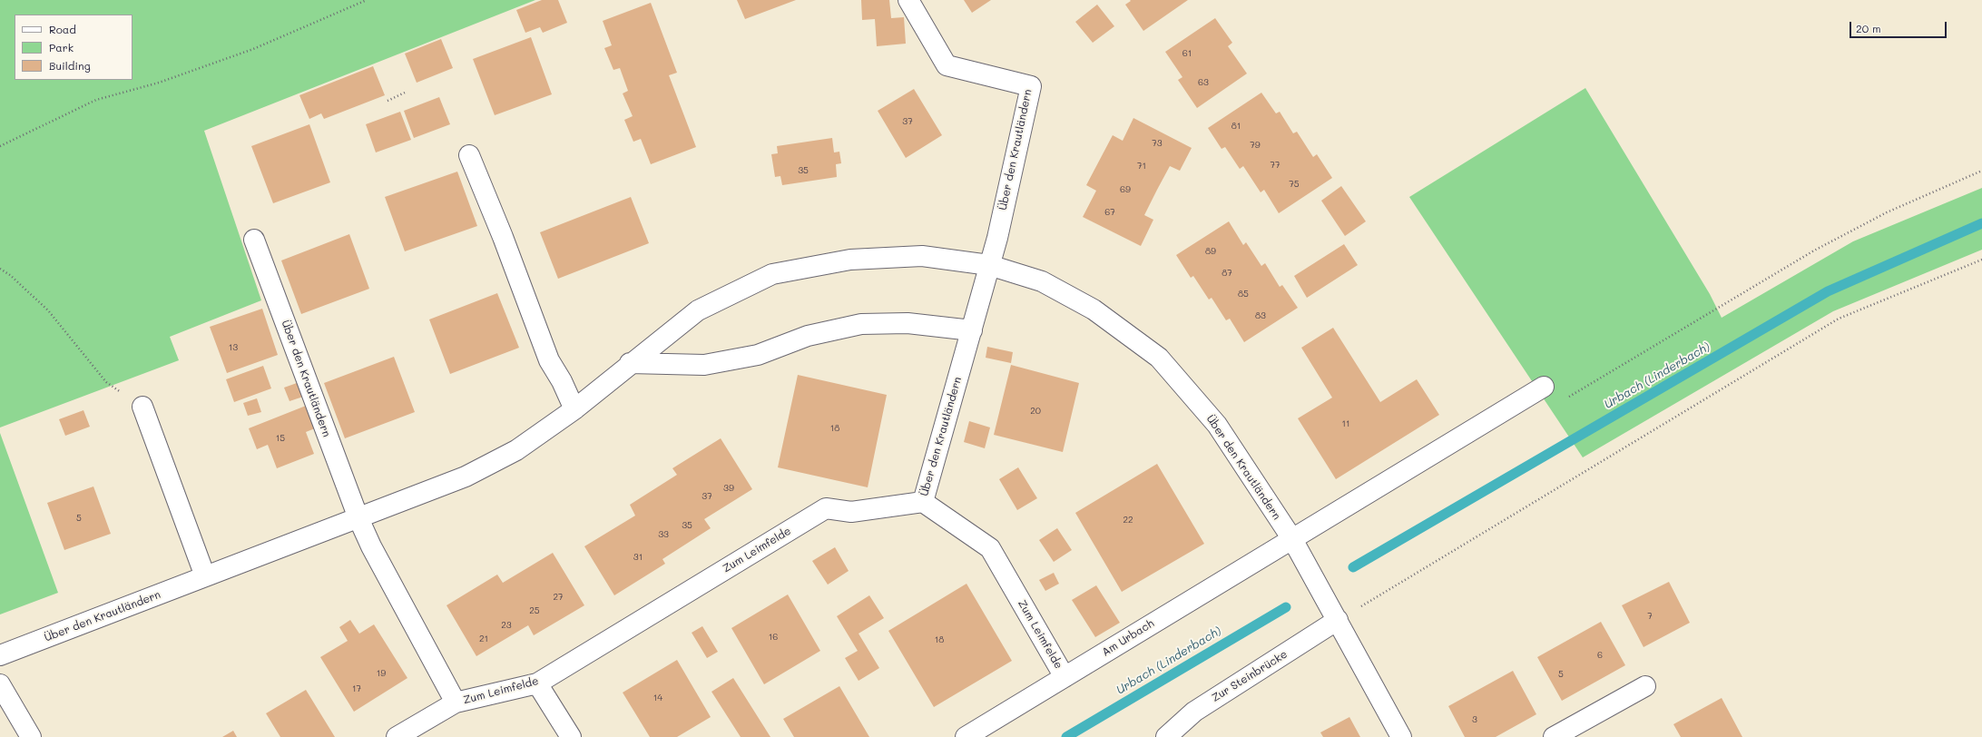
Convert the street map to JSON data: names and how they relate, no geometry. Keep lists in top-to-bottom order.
{
  "streets": {
    "street": [
      "Über den Krautländern",
      "Zum Leimfelde",
      "Am Urbach",
      "Zur Steinbrücke"
    ]
  },
  "crossings": [
    ["Über den Krautländern", "Zum Leimfelde"],
    ["Über den Krautländern", "Am Urbach"],
    ["Über den Krautländern", "Zur Steinbrücke"],
    ["Zum Leimfelde", "Am Urbach"]
  ],
  "water": ["Urbach (Linderbach)"],
  "house_numbers": [
    "61",
    "63",
    "37",
    "81",
    "73",
    "79",
    "77",
    "71",
    "35",
    "75",
    "69",
    "67",
    "89",
    "87",
    "85",
    "83",
    "13",
    "20",
    "11",
    "18",
    "15",
    "39",
    "37",
    "5",
    "22",
    "35",
    "33",
    "31",
    "27",
    "25",
    "7",
    "23",
    "16",
    "21",
    "18",
    "6",
    "19",
    "5",
    "17",
    "14",
    "3"
  ],
  "legend": ["Road", "Park", "Building"],
  "scale_bar": "20 m"
}
